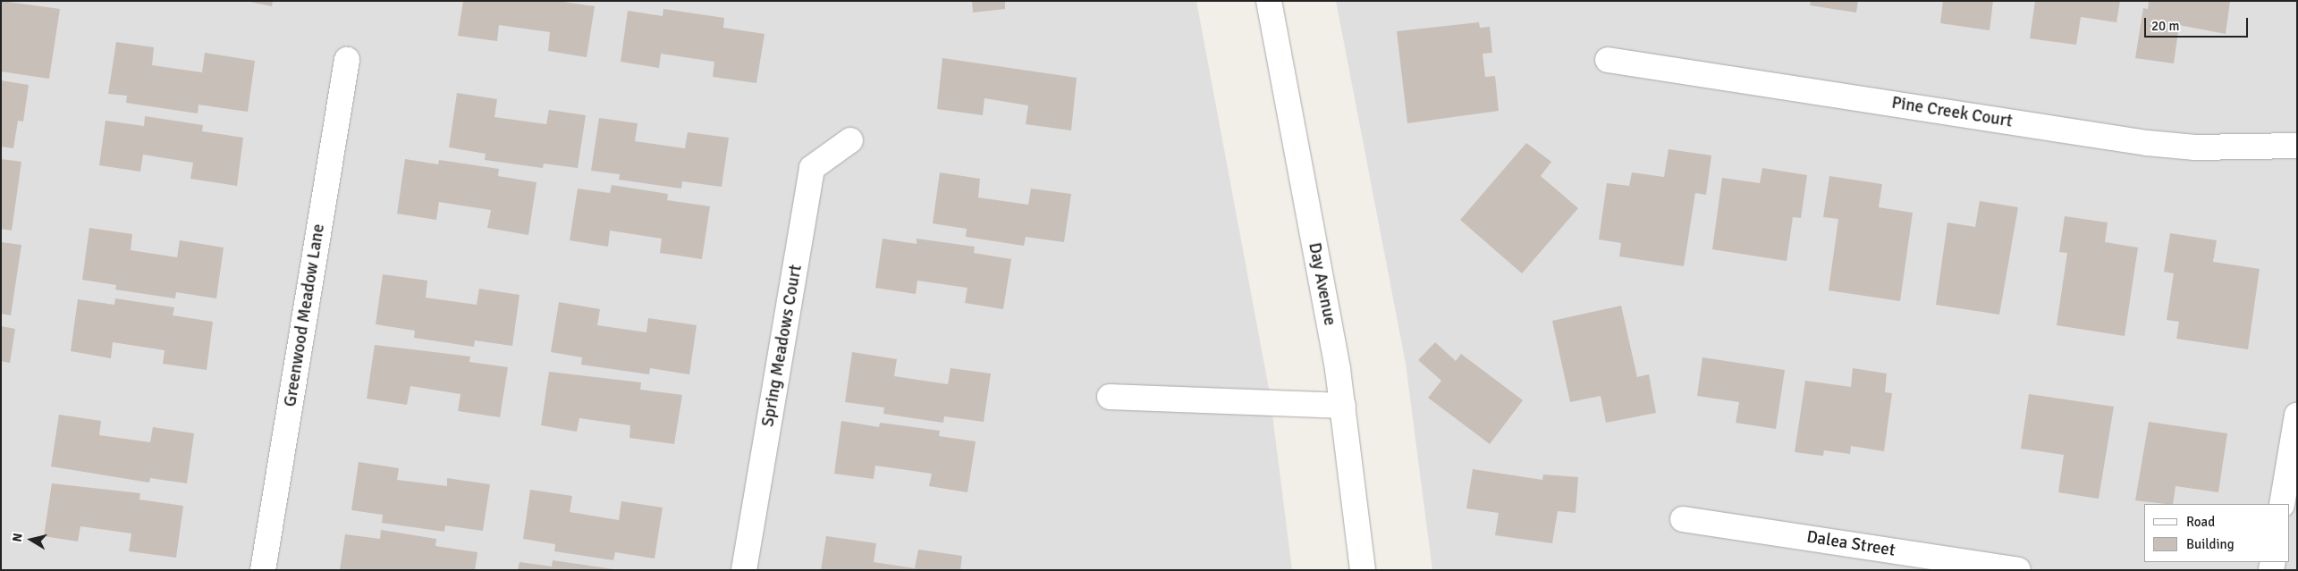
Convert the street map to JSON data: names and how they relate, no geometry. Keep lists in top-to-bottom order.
{
  "streets": {
    "street": [
      "Pine Creek Court",
      "Day Avenue",
      "Greenwood Meadow Lane",
      "Spring Meadows Court",
      "Dalea Street"
    ]
  },
  "legend": ["Road", "Building"],
  "scale_bar": "20 m",
  "north": "left"
}
